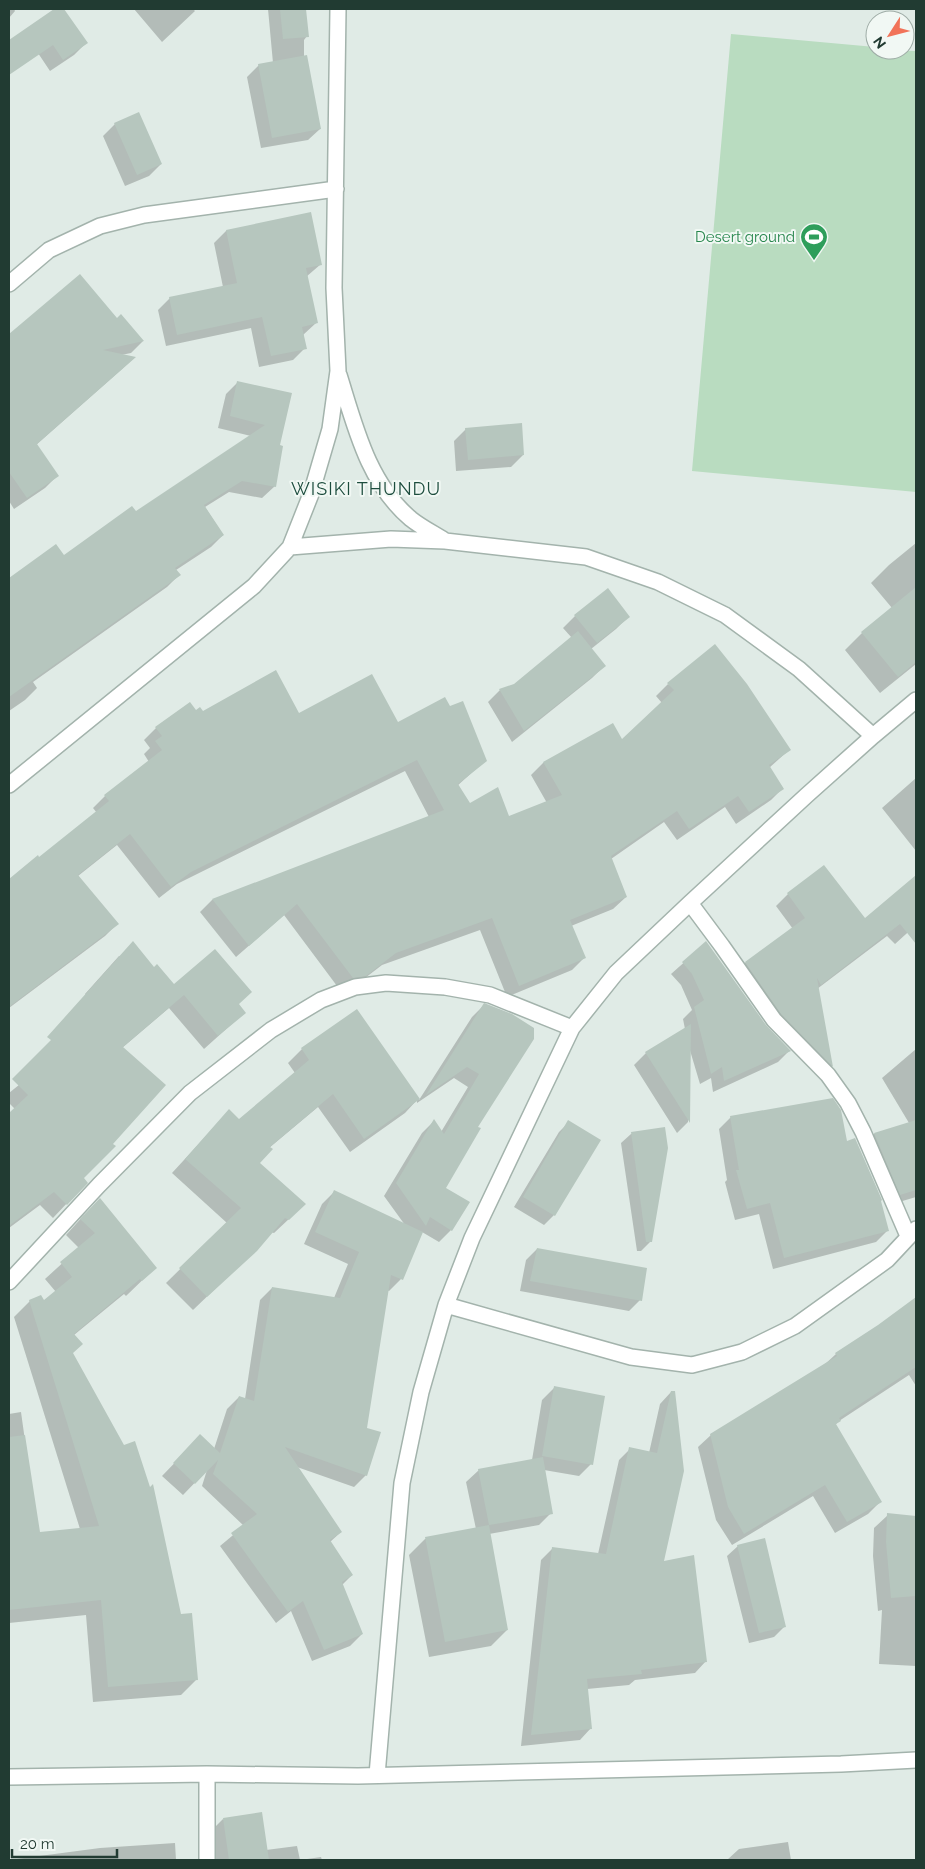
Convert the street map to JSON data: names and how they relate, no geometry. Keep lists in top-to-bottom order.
{
  "districts": ["WISIKI THUNDU"],
  "places": {
    "sports": ["Desert ground"]
  },
  "scale_bar": "20 m",
  "north": "bottom left"
}
